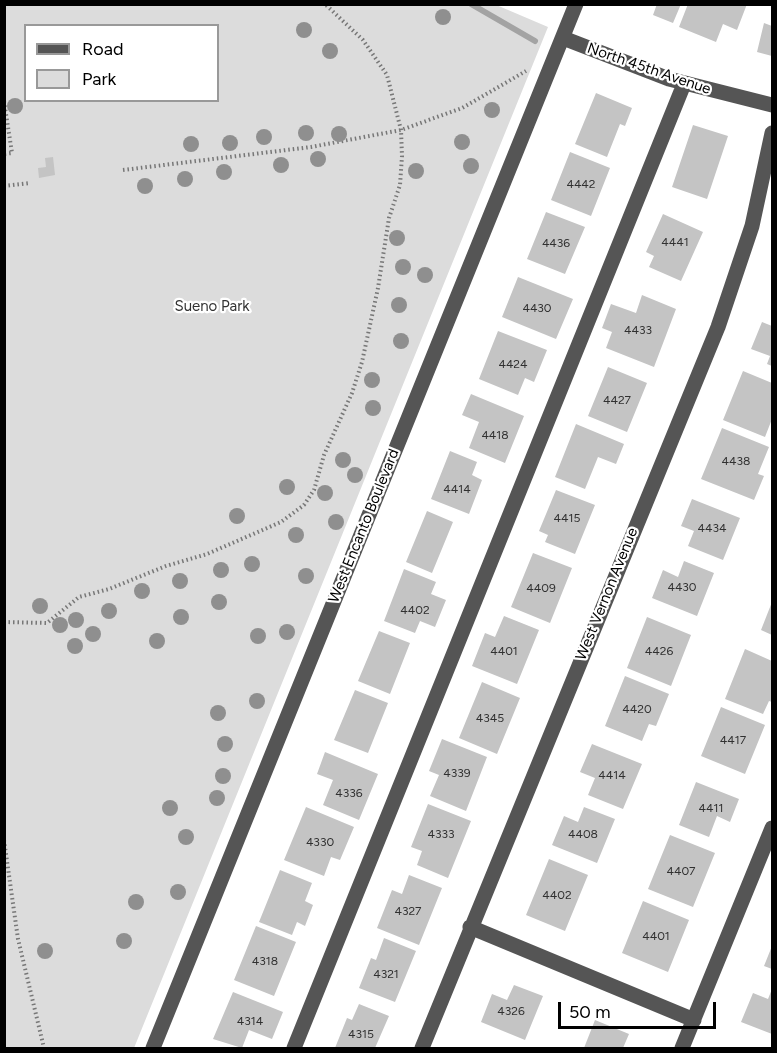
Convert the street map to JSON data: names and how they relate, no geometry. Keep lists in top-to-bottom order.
{
  "streets": {
    "street": ["North 45th Avenue", "West Encanto Boulevard", "West Vernon Avenue"]
  },
  "crossings": [
    ["North 45th Avenue", "West Encanto Boulevard"]
  ],
  "parks": ["Sueno Park"],
  "house_numbers": [
    "4442",
    "4441",
    "4436",
    "4430",
    "4433",
    "4424",
    "4427",
    "4418",
    "4438",
    "4414",
    "4415",
    "4434",
    "4430",
    "4409",
    "4402",
    "4401",
    "4426",
    "4420",
    "4345",
    "4417",
    "4339",
    "4414",
    "4336",
    "4411",
    "4333",
    "4408",
    "4330",
    "4407",
    "4402",
    "4327",
    "4401",
    "4318",
    "4321",
    "4326",
    "4314",
    "4315"
  ],
  "legend": ["Road", "Park"],
  "scale_bar": "50 m"
}
